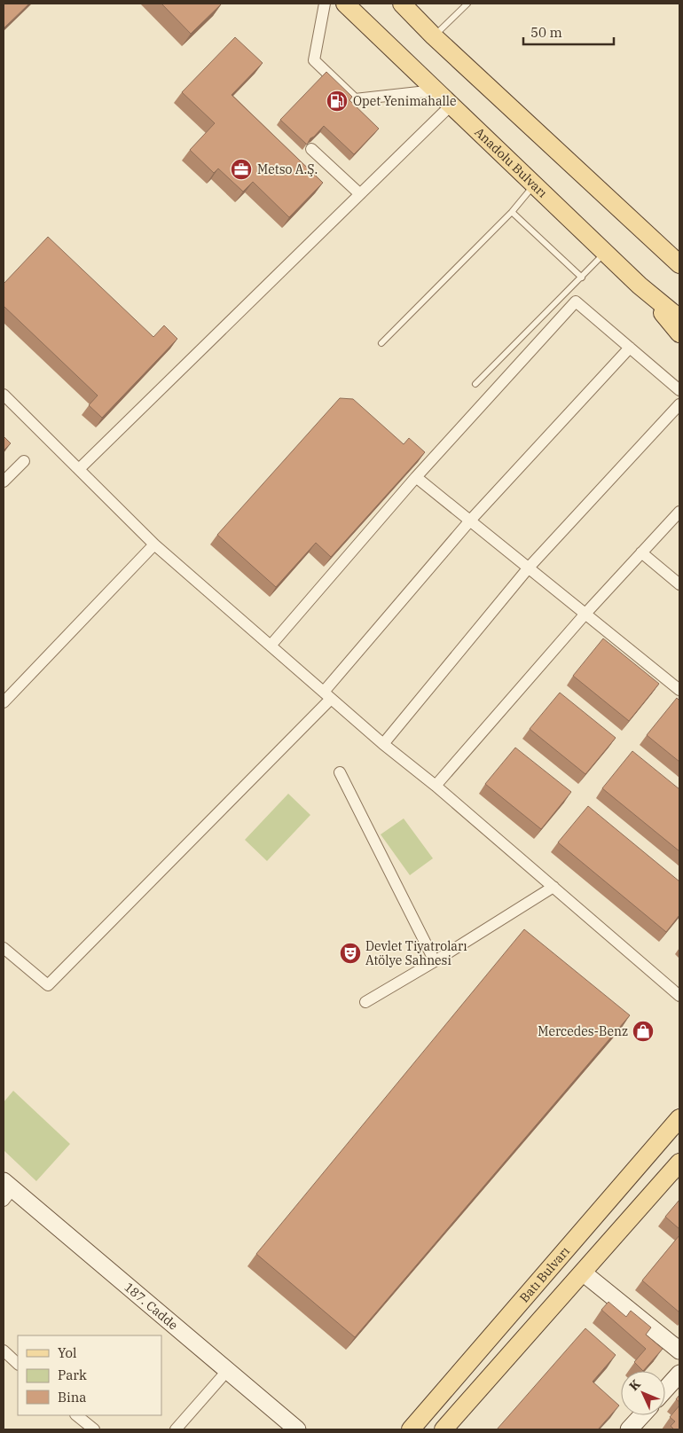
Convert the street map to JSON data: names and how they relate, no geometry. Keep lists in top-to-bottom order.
{
  "streets": {
    "main road": ["Anadolu Bulvarı", "Batı Bulvarı", "187. Cadde"]
  },
  "places": {
    "fuel station": ["Opet Yenimahalle"],
    "office": ["Metso A.Ş."],
    "theatre": ["Devlet Tiyatroları Atölye Sahnesi"],
    "shop": ["Mercedes-Benz"]
  },
  "legend": ["Yol", "Park", "Bina"],
  "scale_bar": "50 m",
  "north": "top left"
}
